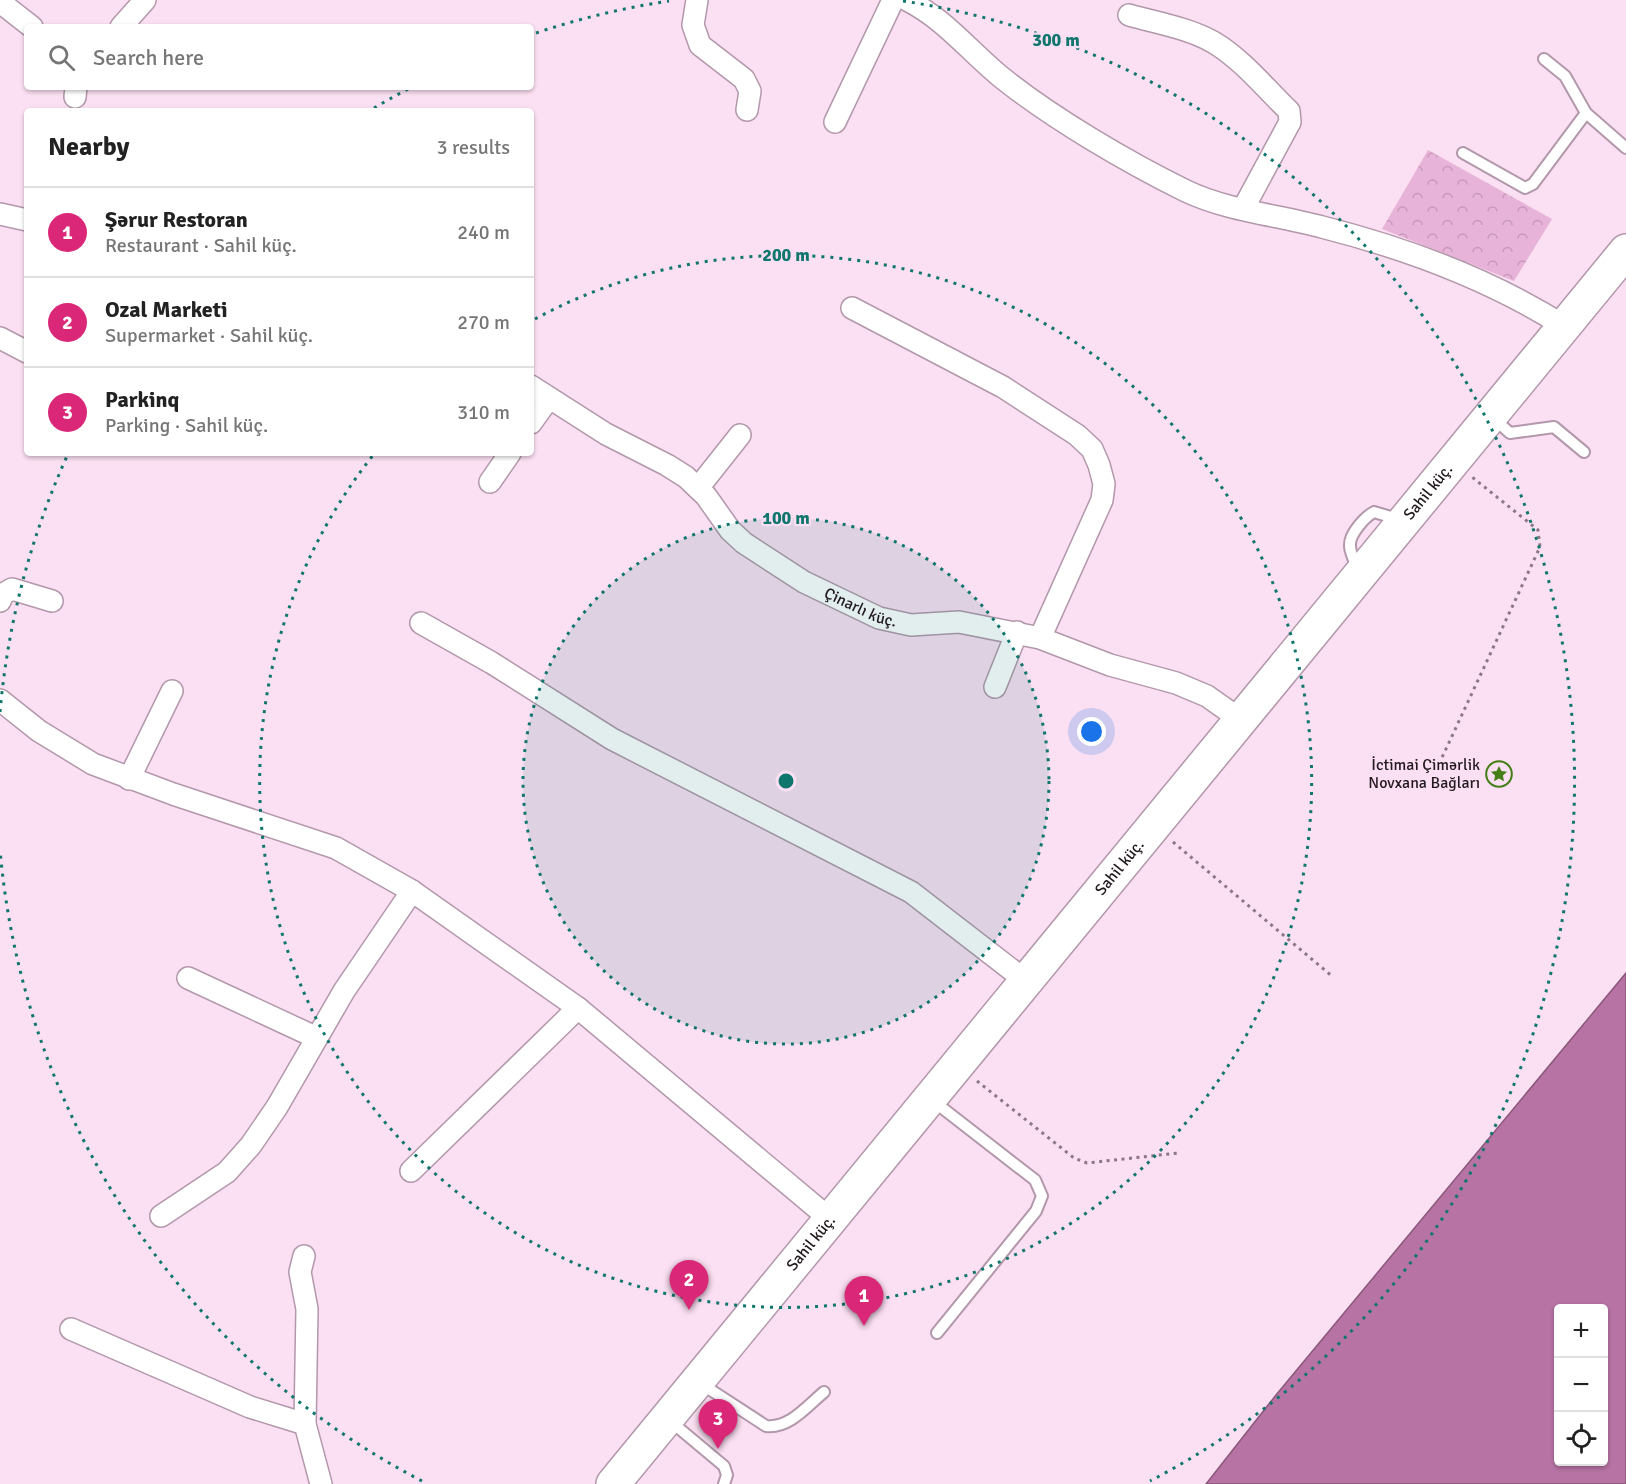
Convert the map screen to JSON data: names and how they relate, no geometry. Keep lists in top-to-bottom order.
{
  "streets": {
    "main road": ["Sahil küç."],
    "street": ["Çinarlı küç."]
  },
  "crossings": [
    ["Sahil küç.", "Çinarlı küç."]
  ],
  "places": {
    "place": ["İctimai Çimərlik Novxana Bağları"]
  },
  "page": {
    "search": "Search here",
    "heading": ["Nearby", "3 results"],
    "list": [
      {
        "mark": "1",
        "name": "Şərur Restoran",
        "note": "Restaurant · Sahil küç.",
        "value": "240 m"
      },
      {
        "mark": "2",
        "name": "Ozal Marketi",
        "note": "Supermarket · Sahil küç.",
        "value": "270 m"
      },
      {
        "mark": "3",
        "name": "Parkinq",
        "note": "Parking · Sahil küç.",
        "value": "310 m"
      }
    ],
    "pins": ["2", "1", "3"],
    "map_buttons": ["+", "−"]
  },
  "rings": ["300 m", "200 m", "100 m"]
}
